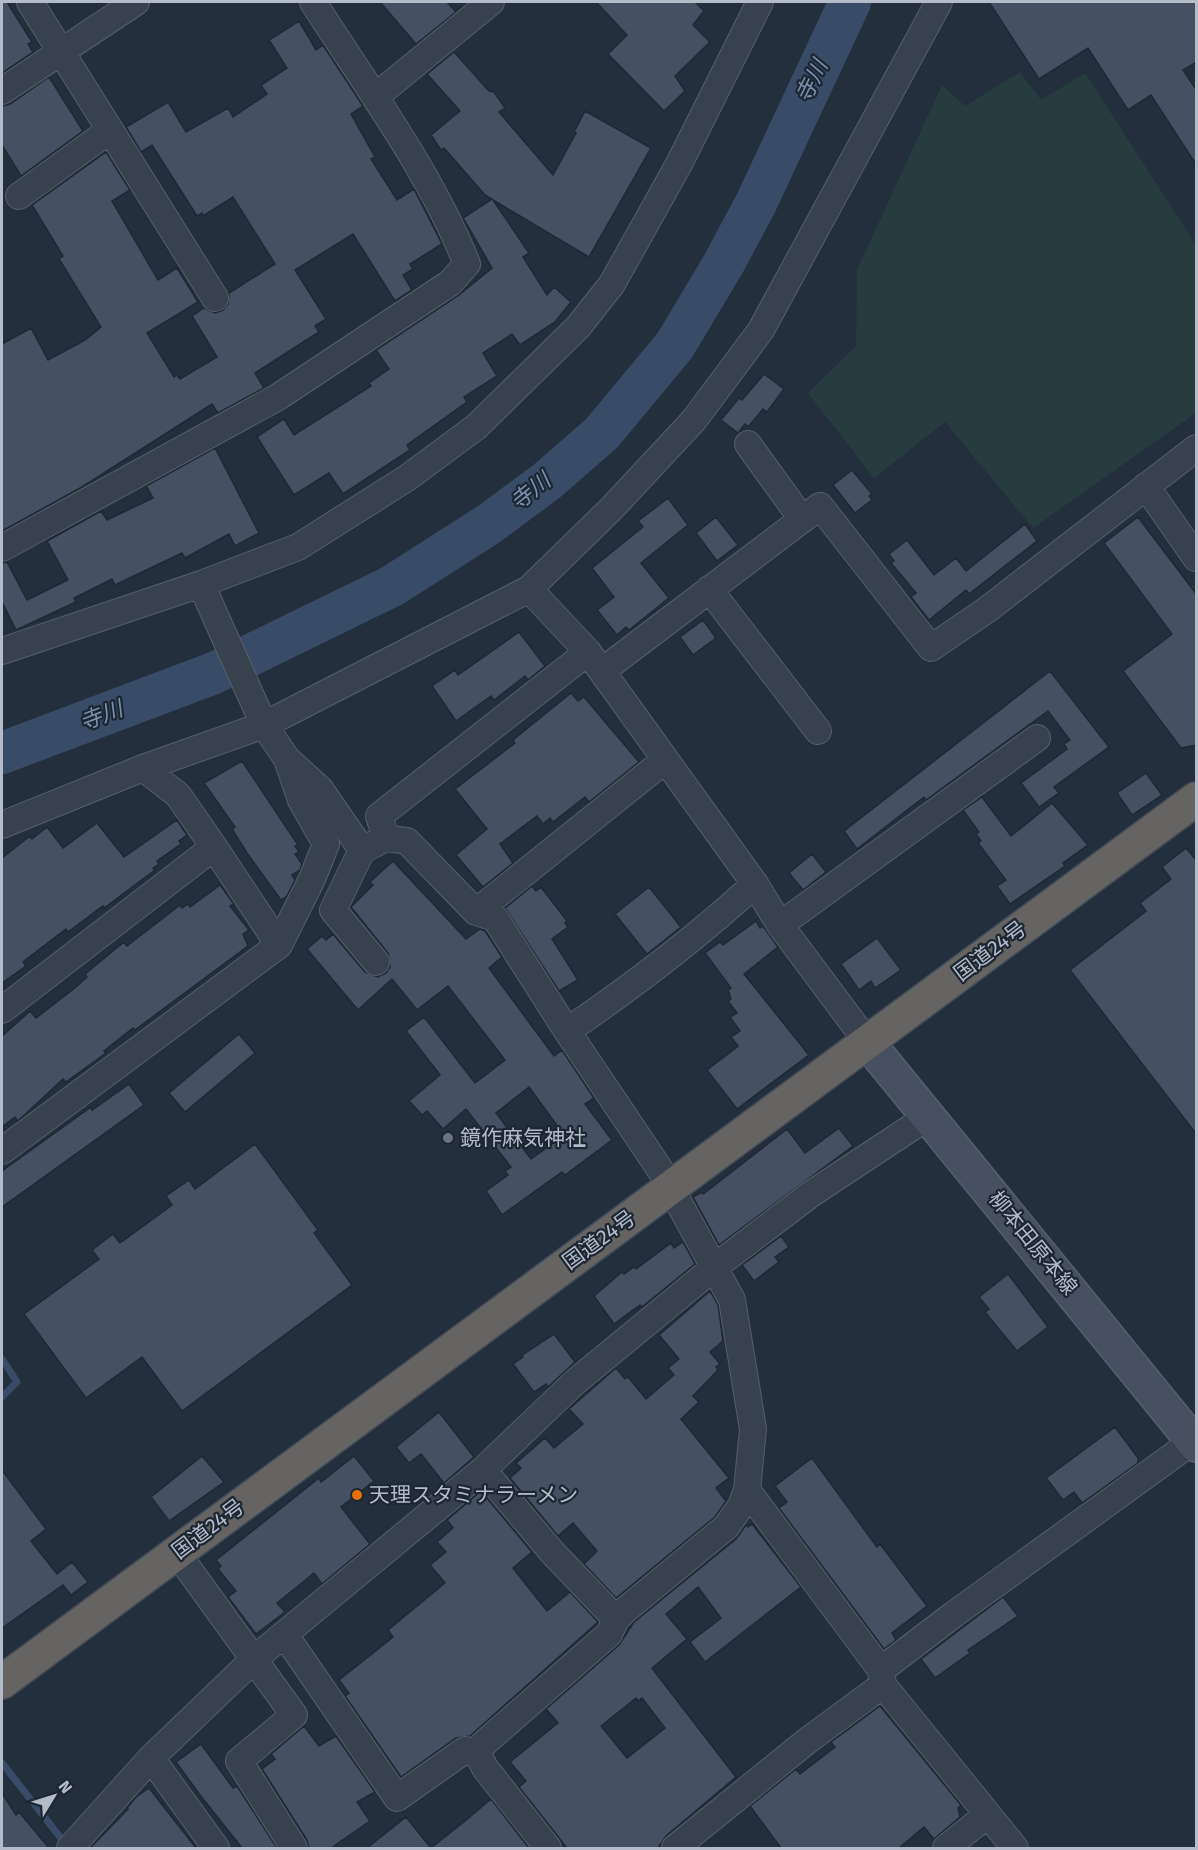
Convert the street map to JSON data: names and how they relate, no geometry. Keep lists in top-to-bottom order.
{
  "streets": {
    "highway": ["国道24号"],
    "main road": ["柳本田原本線"]
  },
  "crossings": [
    ["国道24号", "柳本田原本線"]
  ],
  "water": ["寺川"],
  "places": ["鏡作麻気神社", "天理スタミナラーメン"],
  "north": "top right"
}
